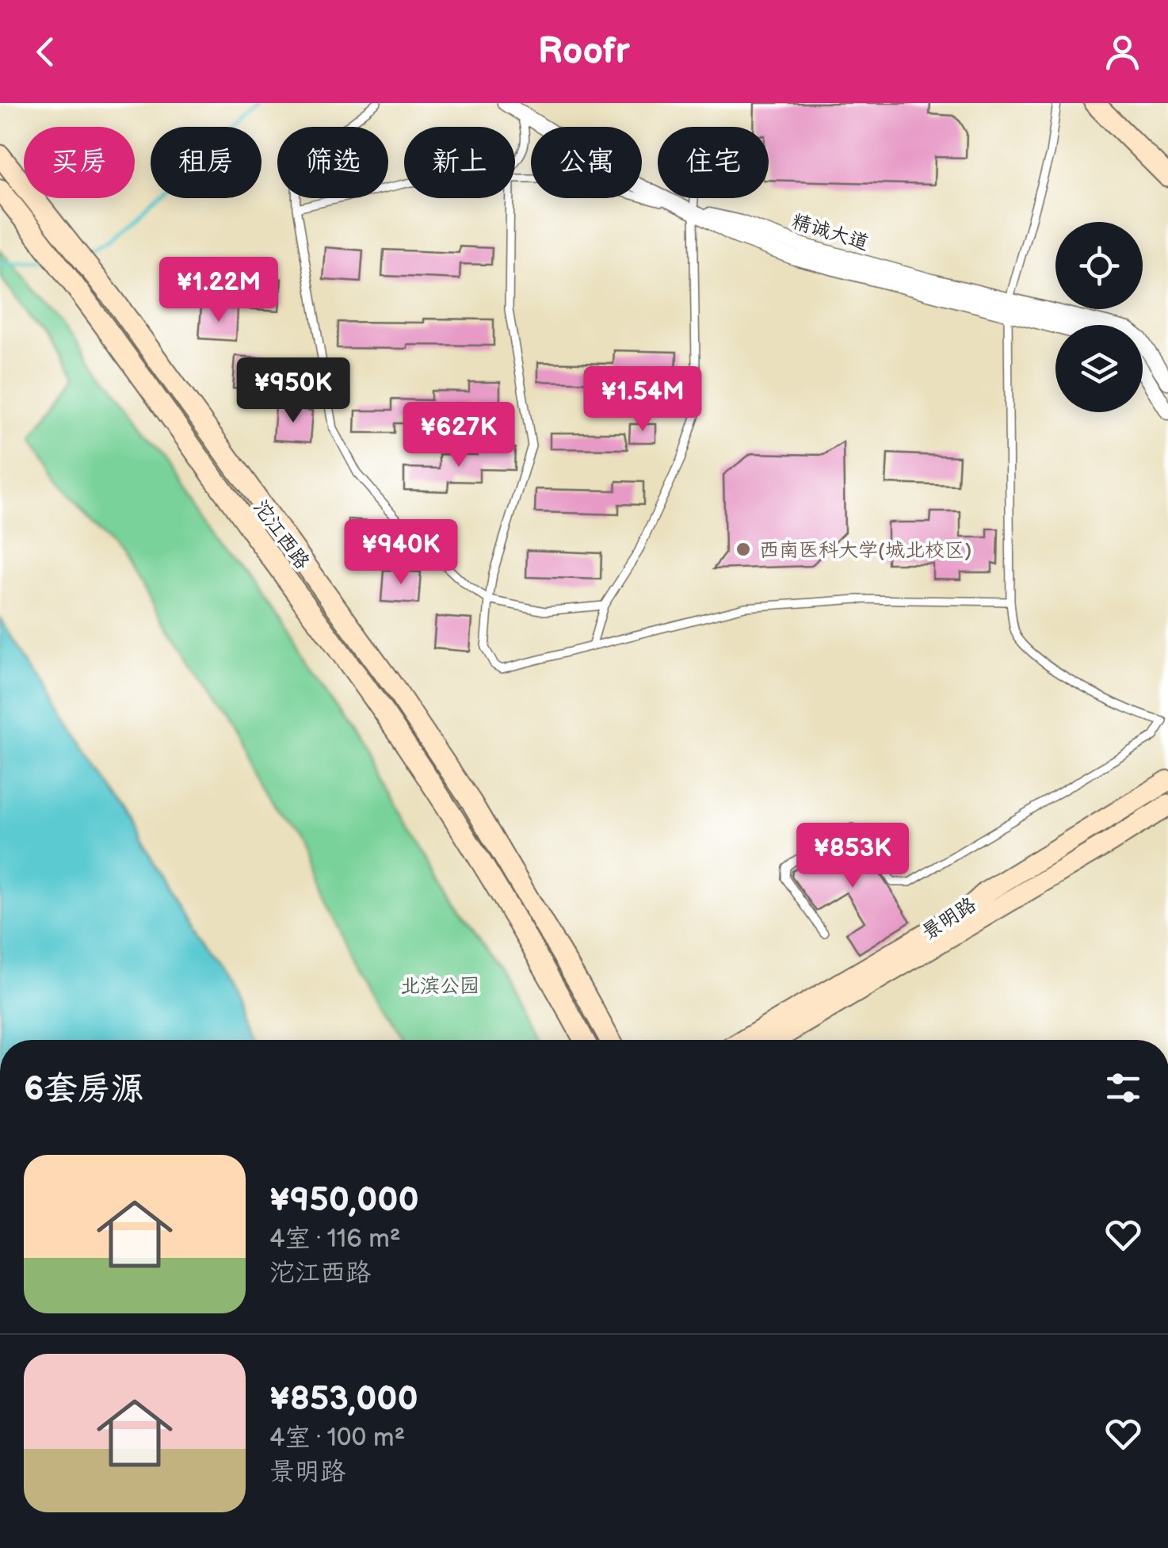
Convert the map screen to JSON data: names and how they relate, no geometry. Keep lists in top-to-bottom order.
{
  "streets": {
    "main road": ["沱江西路", "景明路"],
    "street": ["精诚大道"]
  },
  "parks": ["北滨公园"],
  "places": ["西南医科大学(城北校区)"],
  "page": {
    "header": "Roofr",
    "chip": [
      "买房",
      "租房",
      "筛选",
      "新上",
      "公寓",
      "住宅"
    ],
    "price": [
      "¥1.22M",
      "¥950K",
      "¥1.54M",
      "¥627K",
      "¥940K",
      "¥853K"
    ],
    "heading": "6套房源",
    "list": [
      {
        "name": "¥950,000",
        "note": "4室 · 116 m² · 沱江西路"
      },
      {
        "name": "¥853,000",
        "note": "4室 · 100 m² · 景明路"
      }
    ]
  }
}
